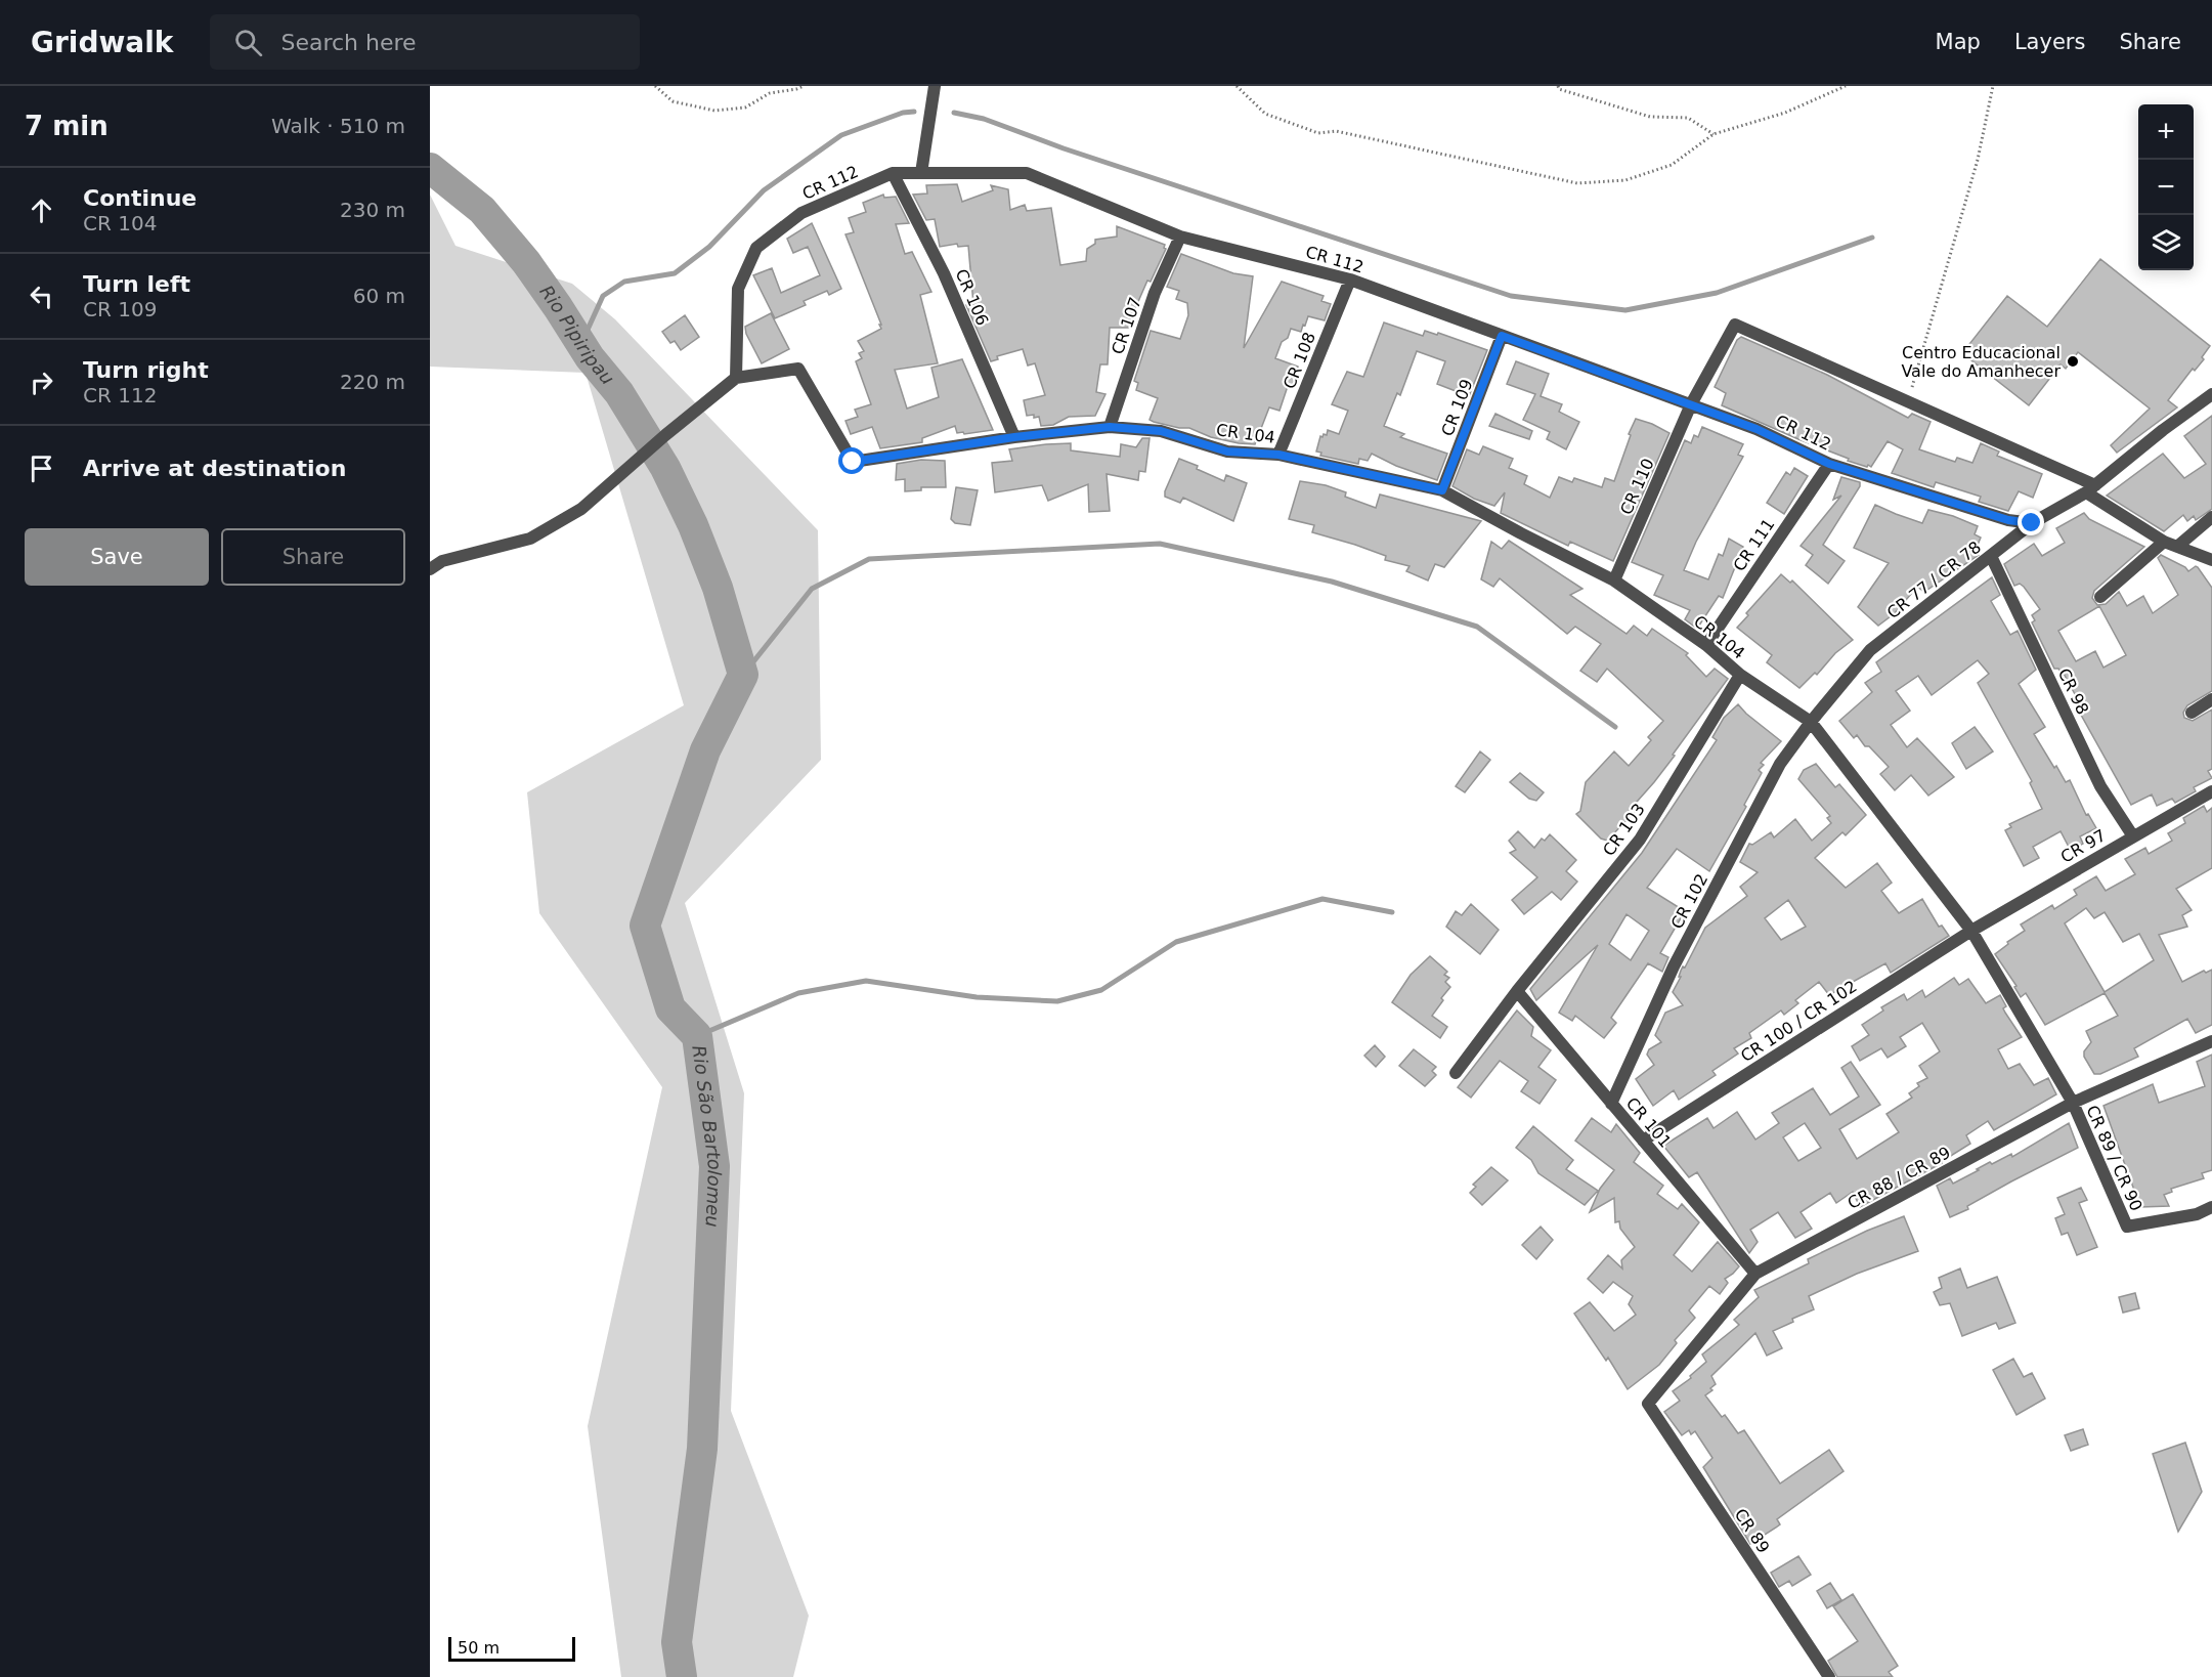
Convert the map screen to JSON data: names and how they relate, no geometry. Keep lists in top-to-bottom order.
{
  "streets": {
    "street": [
      "CR 112",
      "CR 106",
      "CR 107",
      "CR 108",
      "CR 109",
      "CR 104",
      "CR 110",
      "CR 111",
      "CR 77 / CR 78",
      "CR 98",
      "CR 103",
      "CR 97",
      "CR 102",
      "CR 100 / CR 102",
      "CR 101",
      "CR 89 / CR 90",
      "CR 88 / CR 89",
      "CR 89"
    ]
  },
  "crossings": [
    ["CR 112", "CR 106"],
    ["CR 112", "CR 107"],
    ["CR 112", "CR 108"],
    ["CR 112", "CR 109"],
    ["CR 112", "CR 104"],
    ["CR 112", "CR 110"],
    ["CR 112", "CR 111"],
    ["CR 112", "CR 77 / CR 78"],
    ["CR 106", "CR 104"],
    ["CR 107", "CR 104"],
    ["CR 108", "CR 104"],
    ["CR 109", "CR 104"],
    ["CR 104", "CR 110"],
    ["CR 104", "CR 111"],
    ["CR 104", "CR 77 / CR 78"],
    ["CR 104", "CR 103"],
    ["CR 104", "CR 97"],
    ["CR 104", "CR 102"],
    ["CR 104", "CR 100 / CR 102"],
    ["CR 104", "CR 89 / CR 90"],
    ["CR 77 / CR 78", "CR 98"],
    ["CR 77 / CR 78", "CR 102"],
    ["CR 98", "CR 97"],
    ["CR 103", "CR 101"],
    ["CR 97", "CR 100 / CR 102"],
    ["CR 97", "CR 89 / CR 90"],
    ["CR 102", "CR 101"],
    ["CR 100 / CR 102", "CR 101"],
    ["CR 100 / CR 102", "CR 89 / CR 90"],
    ["CR 101", "CR 88 / CR 89"],
    ["CR 89 / CR 90", "CR 88 / CR 89"],
    ["CR 88 / CR 89", "CR 89"]
  ],
  "water": ["Rio Pipiripau", "Rio São Bartolomeu"],
  "places": ["Centro Educacional Vale do Amanhecer"],
  "scale_bar": "50 m",
  "page": {
    "header": "Gridwalk",
    "search": "Search here",
    "nav": ["Map", "Layers", "Share"],
    "heading": ["7 min", "Walk · 510 m"],
    "map_buttons": ["+", "−"],
    "list": [
      ["Continue", "CR 104", "230 m"],
      ["Turn left", "CR 109", "60 m"],
      ["Turn right", "CR 112", "220 m"],
      "Arrive at destination"
    ],
    "buttons": ["Save", "Share"],
    "scale": "50 m"
  }
}
